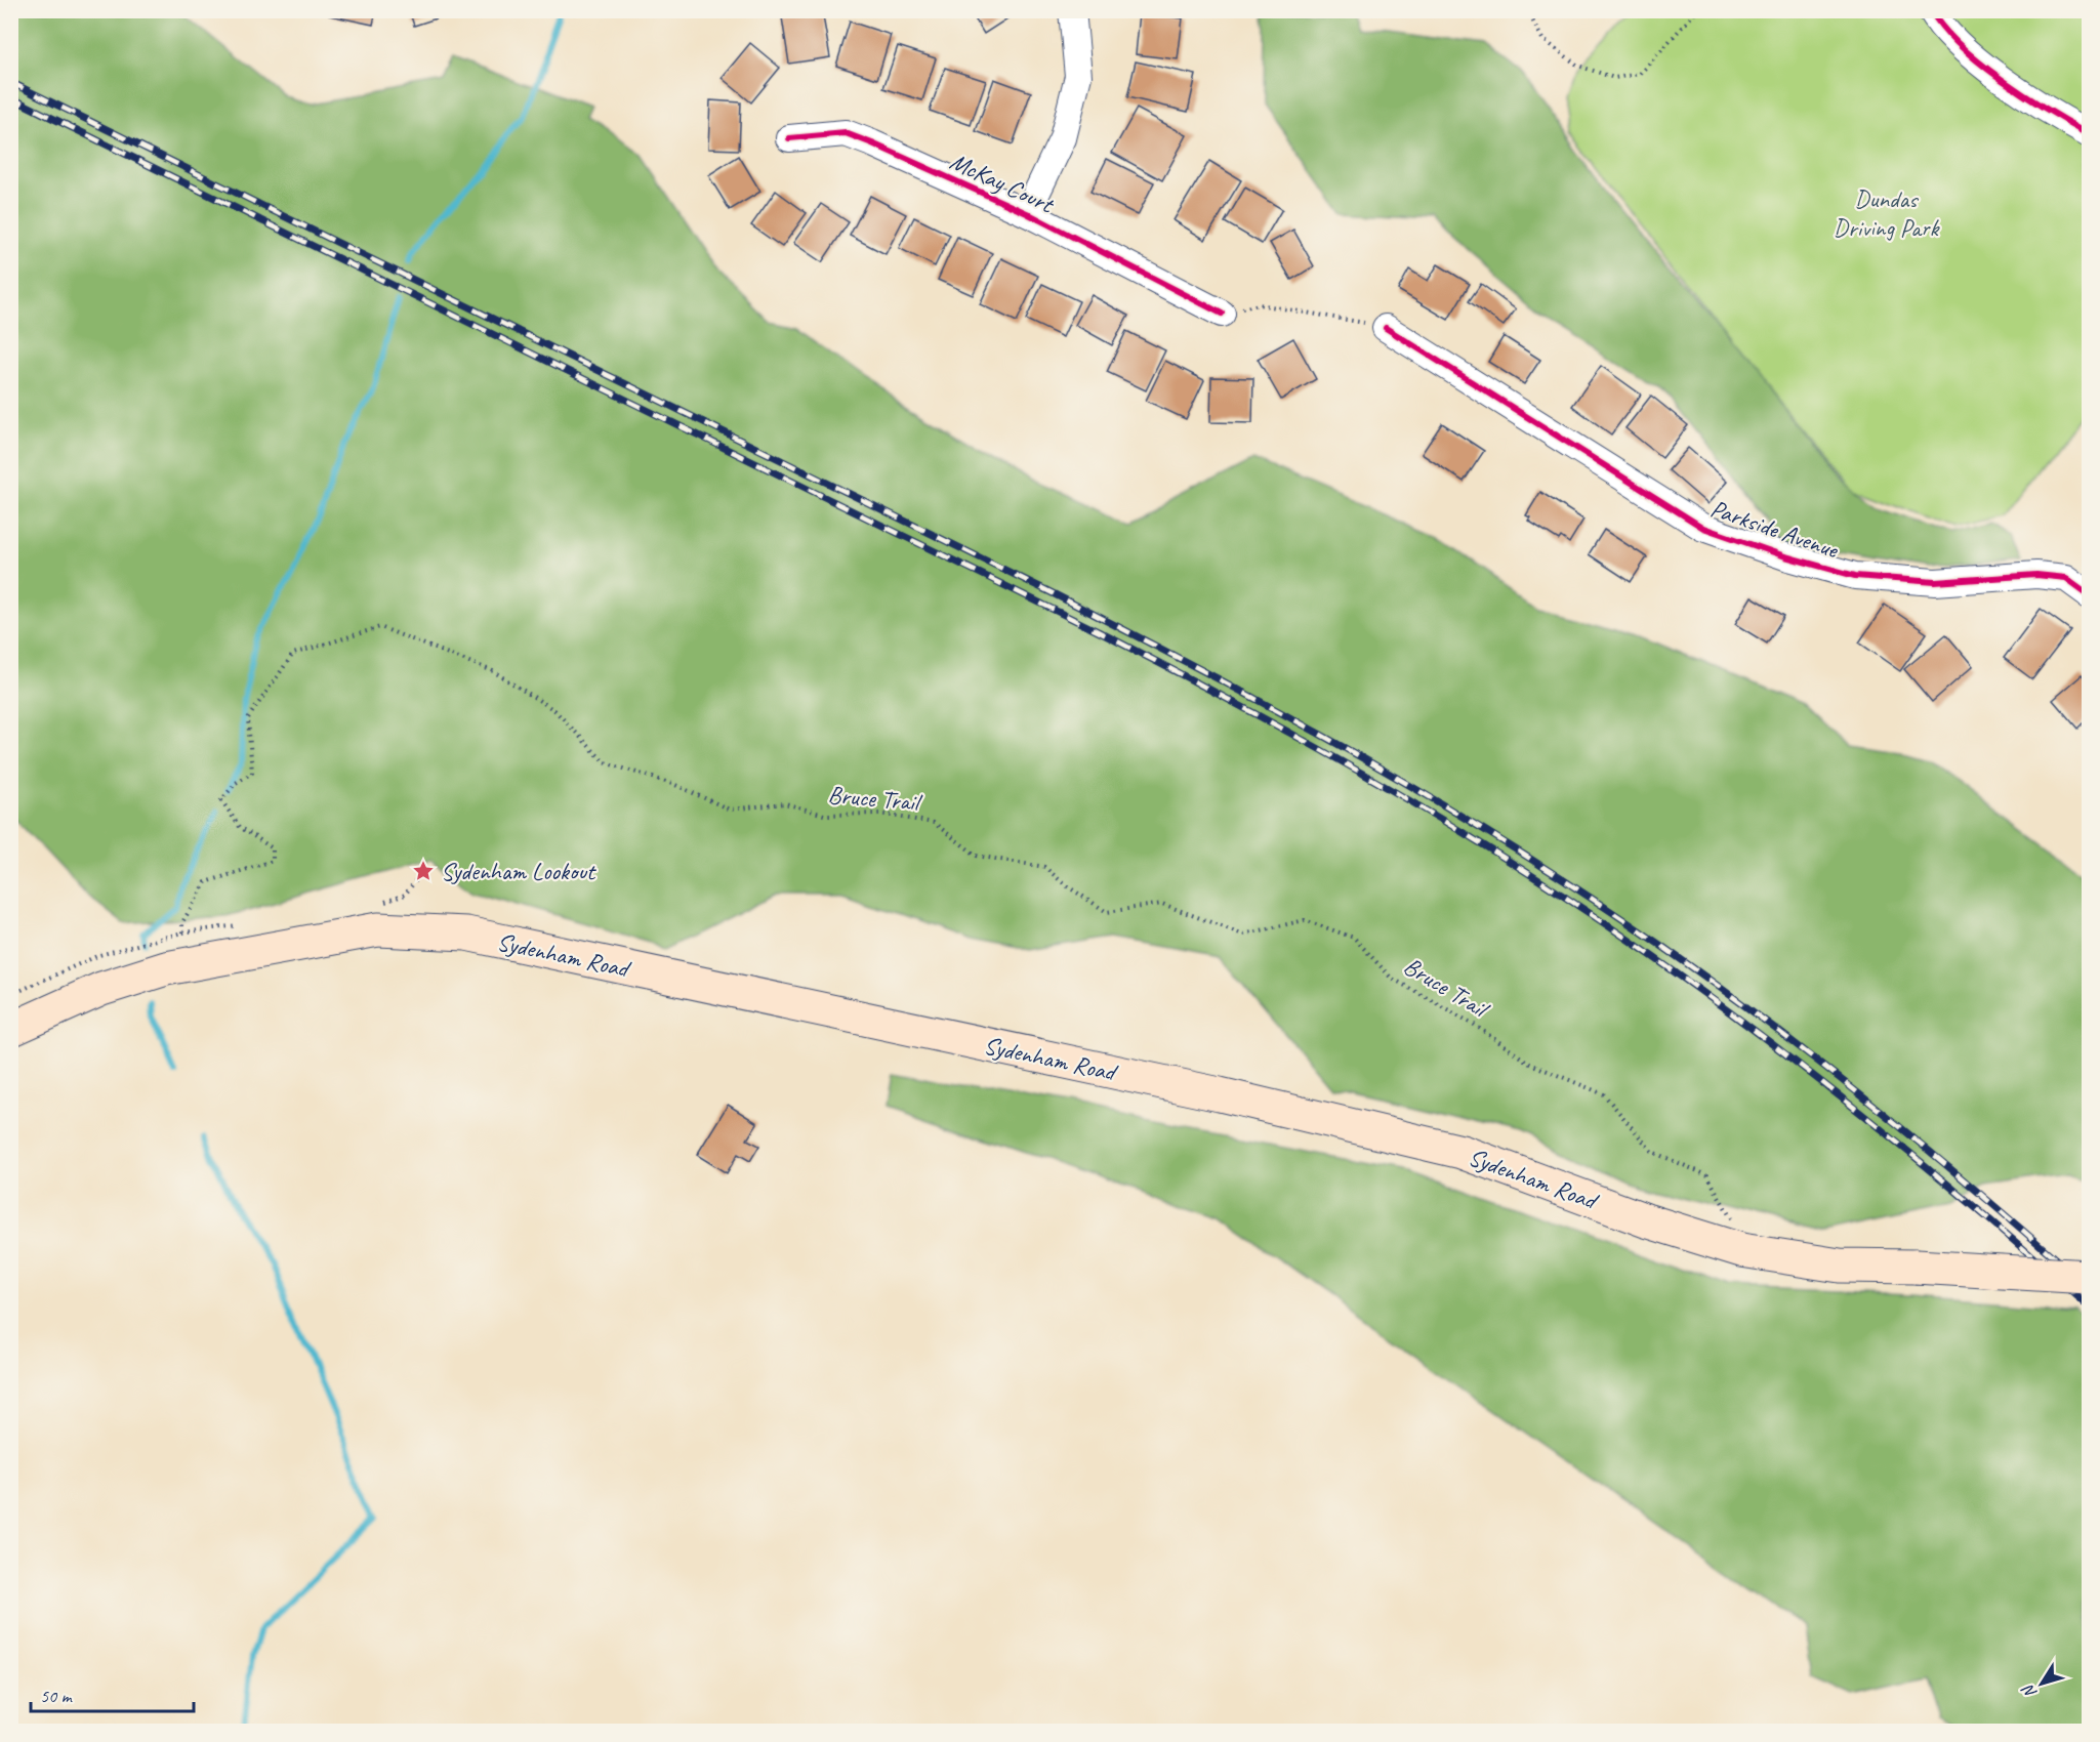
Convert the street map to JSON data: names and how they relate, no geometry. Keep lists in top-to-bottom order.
{
  "streets": {
    "main road": ["Sydenham Road"],
    "street": ["McKay Court", "Parkside Avenue"],
    "path": ["Bruce Trail"]
  },
  "parks": ["Dundas Driving Park"],
  "places": {
    "place": ["Sydenham Lookout"]
  },
  "scale_bar": "50 m",
  "north": "bottom left"
}
